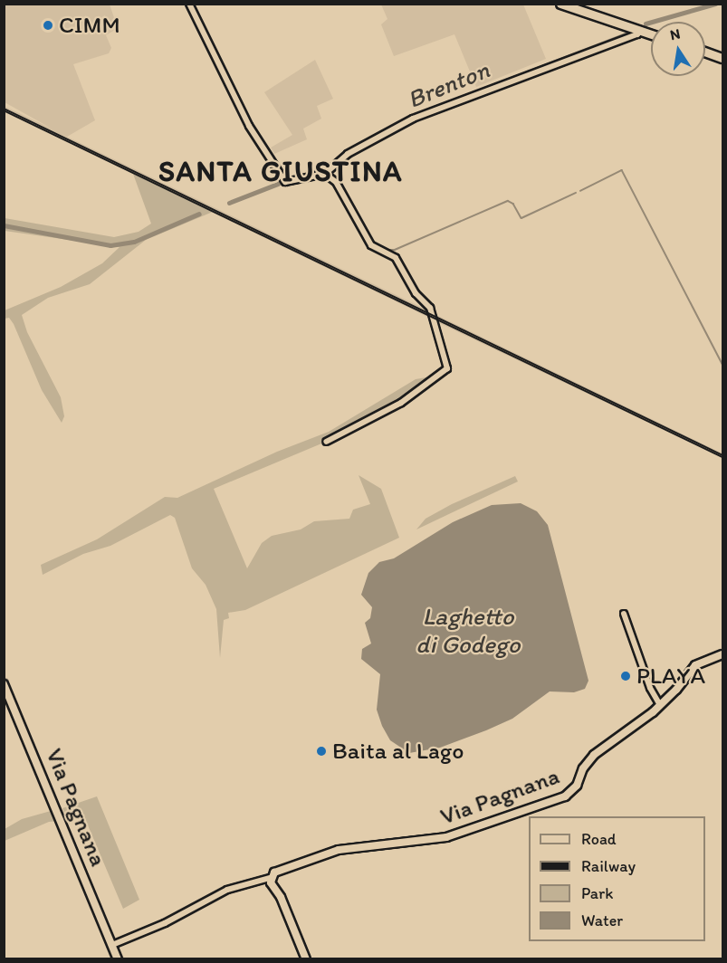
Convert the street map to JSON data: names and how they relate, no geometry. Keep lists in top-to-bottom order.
{
  "streets": {
    "street": ["Via Pagnana"]
  },
  "districts": ["SANTA GIUSTINA"],
  "water": ["Brenton", "Laghetto di Godego"],
  "places": ["CIMM", "PLAYA", "Baita al Lago"],
  "legend": [
    "Road",
    "Railway",
    "Park",
    "Water"
  ],
  "north": "top"
}
